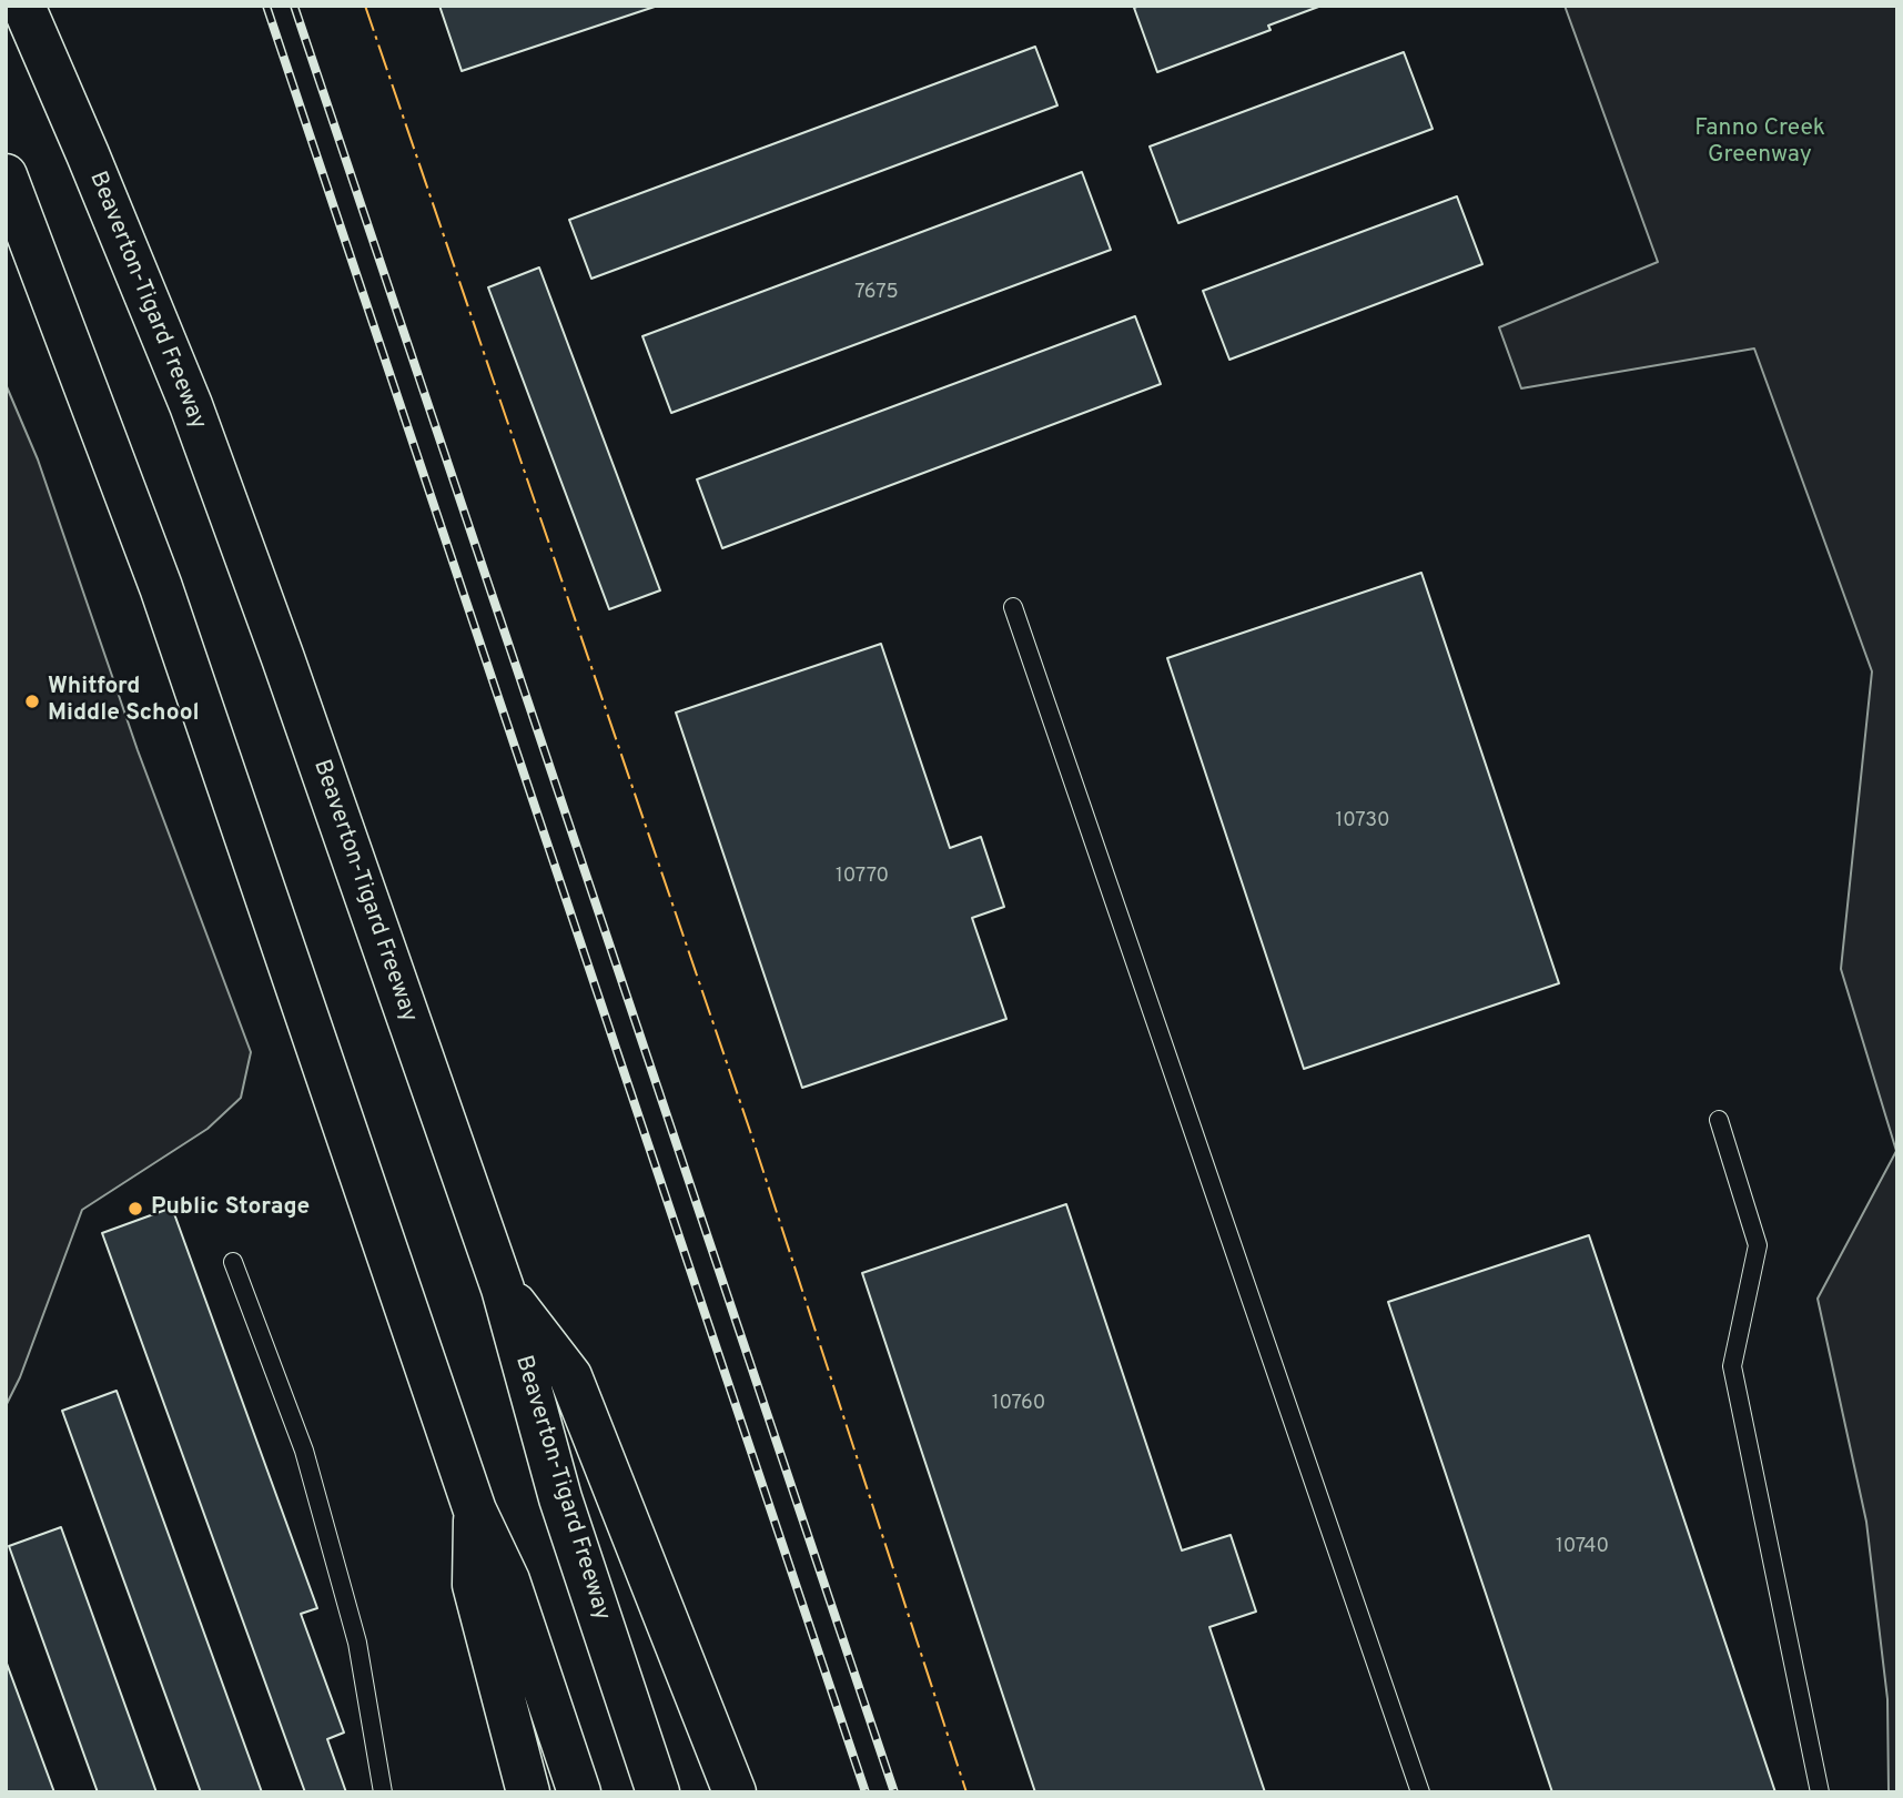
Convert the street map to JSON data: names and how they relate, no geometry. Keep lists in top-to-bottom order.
{
  "streets": {
    "highway": ["Beaverton-Tigard Freeway"]
  },
  "parks": ["Fanno Creek Greenway"],
  "places": ["Whitford Middle School", "Public Storage"],
  "house_numbers": [
    "7675",
    "10730",
    "10770",
    "10760",
    "10740"
  ]
}
